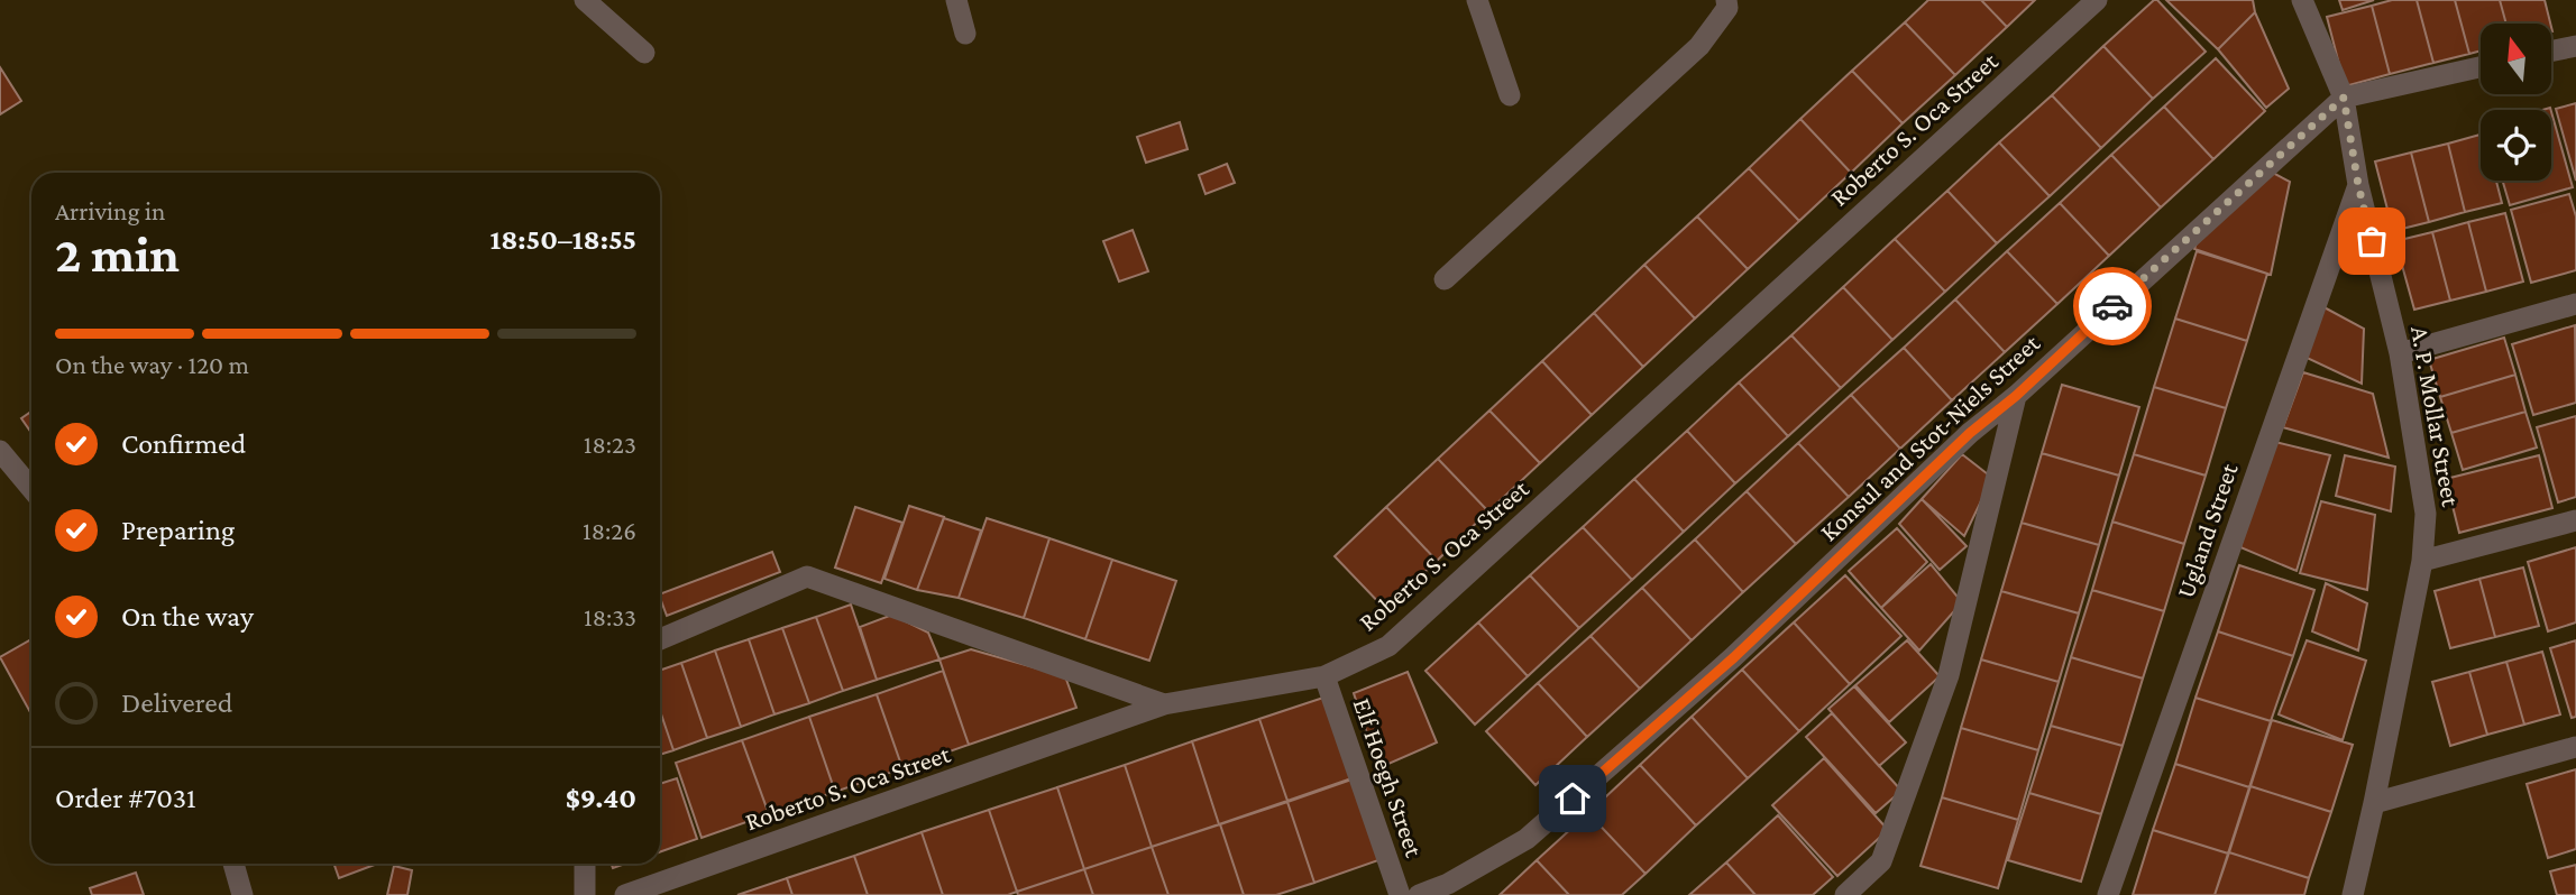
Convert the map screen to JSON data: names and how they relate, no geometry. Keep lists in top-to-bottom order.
{
  "streets": {
    "street": [
      "Roberto S. Oca Street",
      "A. P. Mollar Street",
      "Konsul and Stot-Niels Street",
      "Ugland Street",
      "Elf Hoegh Street"
    ]
  },
  "crossings": [
    ["Roberto S. Oca Street", "Elf Hoegh Street"],
    ["A. P. Mollar Street", "Konsul and Stot-Niels Street"],
    ["A. P. Mollar Street", "Ugland Street"]
  ],
  "north": "top",
  "page": {
    "heading": ["2 min", "Arriving in", "18:50–18:55"],
    "panel": ["Order #7031", "$9.40"],
    "bar": "On the way · 120 m",
    "list": [
      ["Confirmed", "18:23"],
      ["Preparing", "18:26"],
      ["On the way", "18:33"],
      "Delivered"
    ]
  }
}
